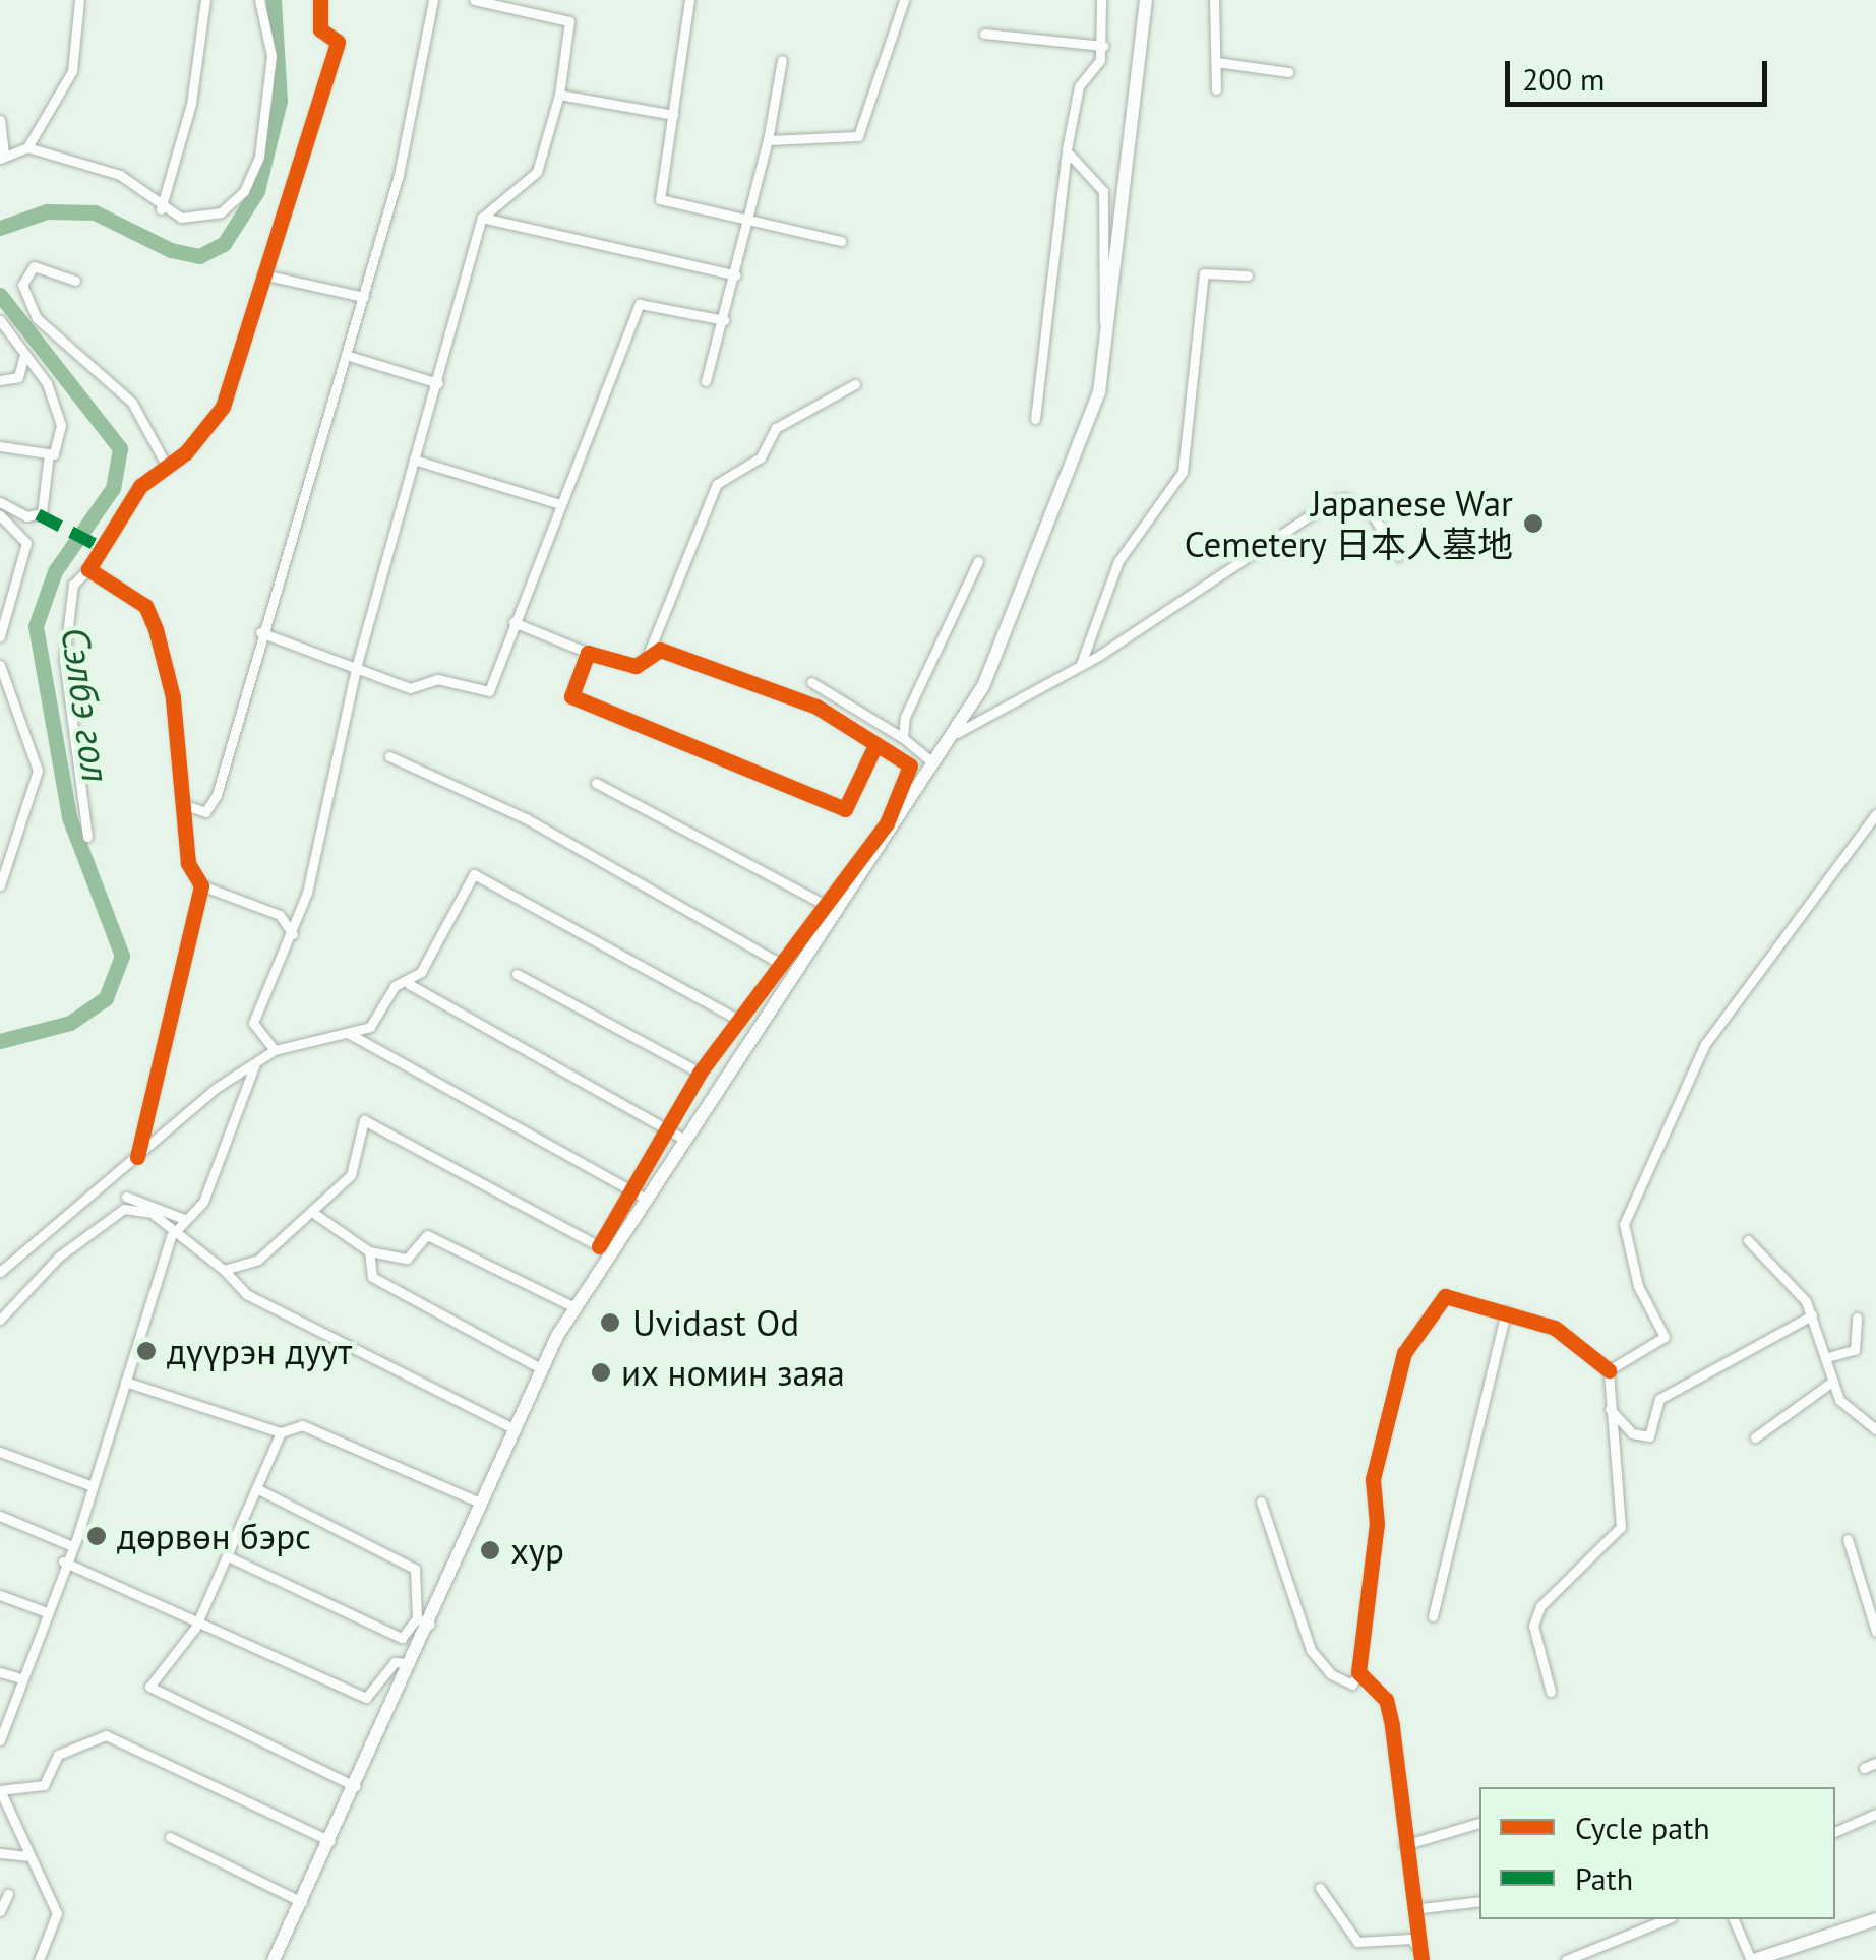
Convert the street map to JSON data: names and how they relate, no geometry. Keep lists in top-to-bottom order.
{
  "water": ["Сэлбэ гол"],
  "places": [
    "Japanese War Cemetery 日本人墓地",
    "Uvidast Od",
    "дүүрэн дуут",
    "их номин заяа",
    "дөрвөн бэрс",
    "хур"
  ],
  "legend": ["Cycle path", "Path"],
  "scale_bar": "200 m"
}
